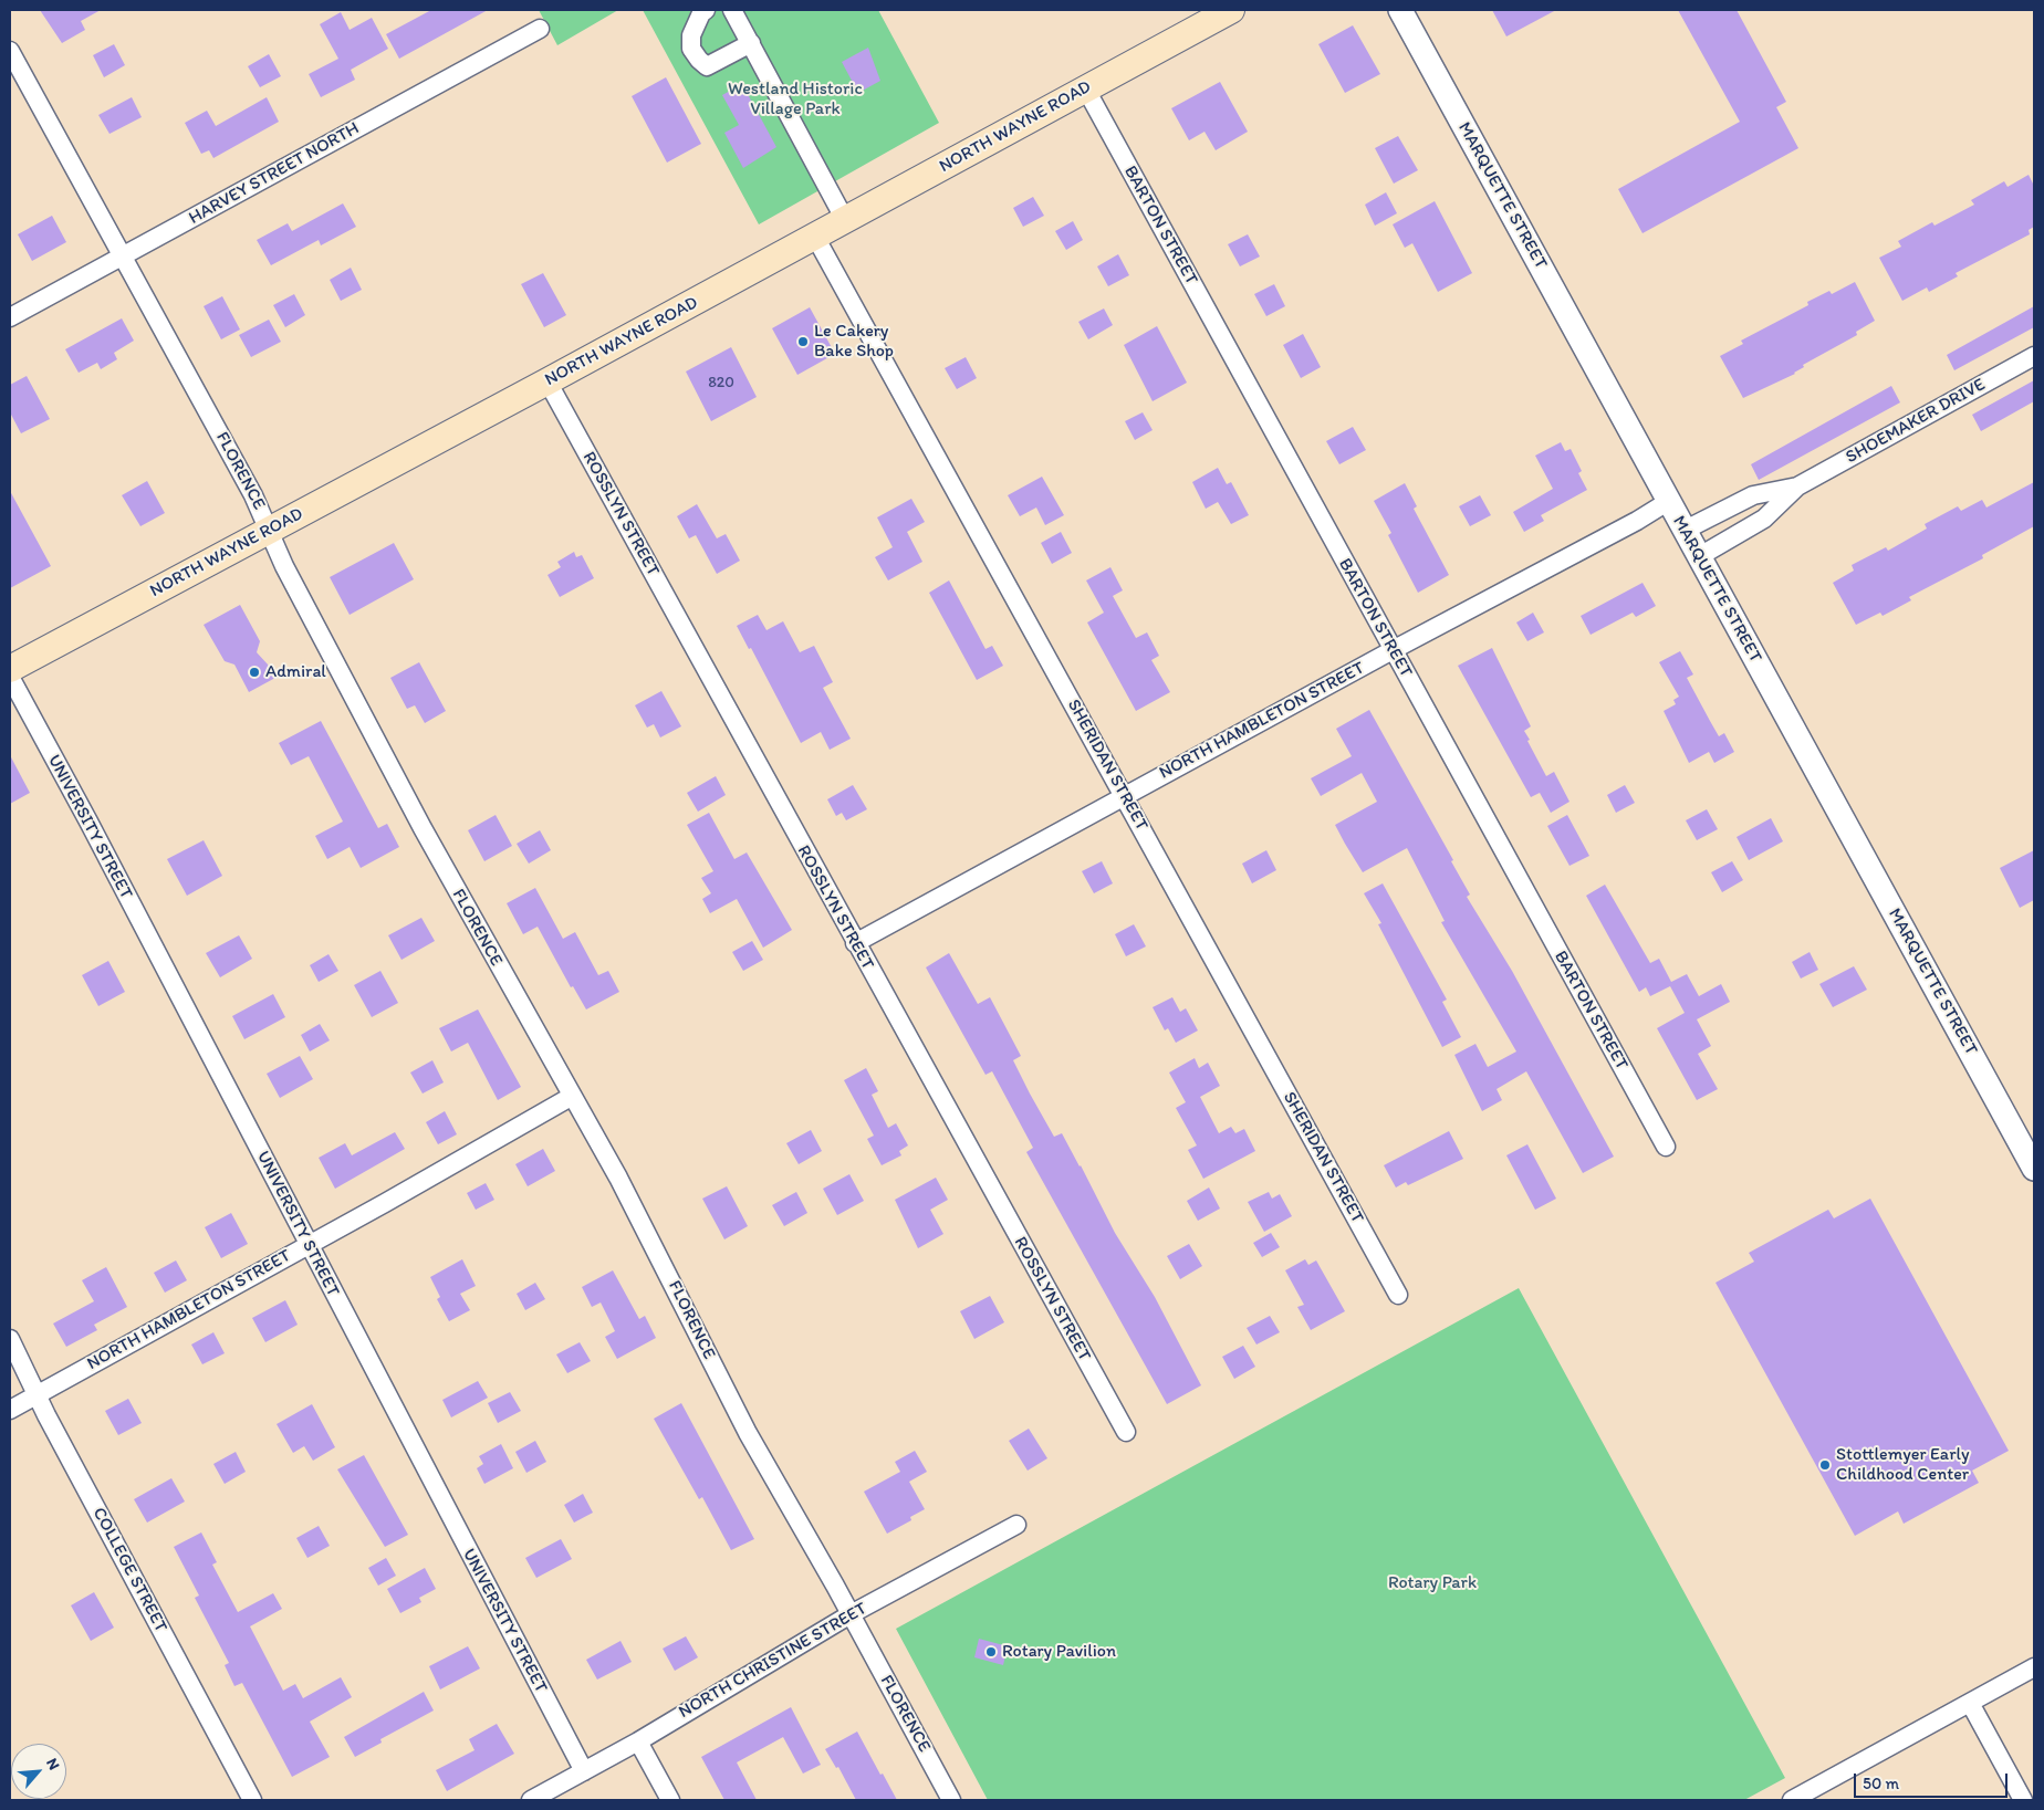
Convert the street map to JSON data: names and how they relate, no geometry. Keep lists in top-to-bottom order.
{
  "streets": {
    "main road": ["NORTH WAYNE ROAD"],
    "street": [
      "HARVEY STREET NORTH",
      "MARQUETTE STREET",
      "BARTON STREET",
      "SHOEMAKER DRIVE",
      "FLORENCE",
      "ROSSLYN STREET",
      "NORTH HAMBLETON STREET",
      "SHERIDAN STREET",
      "UNIVERSITY STREET",
      "COLLEGE STREET",
      "NORTH CHRISTINE STREET"
    ]
  },
  "crossings": [
    ["NORTH WAYNE ROAD", "BARTON STREET"],
    ["NORTH WAYNE ROAD", "FLORENCE"],
    ["NORTH WAYNE ROAD", "ROSSLYN STREET"],
    ["NORTH WAYNE ROAD", "SHERIDAN STREET"],
    ["HARVEY STREET NORTH", "FLORENCE"],
    ["MARQUETTE STREET", "SHOEMAKER DRIVE"],
    ["MARQUETTE STREET", "NORTH HAMBLETON STREET"],
    ["BARTON STREET", "NORTH HAMBLETON STREET"],
    ["FLORENCE", "NORTH HAMBLETON STREET"],
    ["FLORENCE", "NORTH CHRISTINE STREET"],
    ["ROSSLYN STREET", "NORTH HAMBLETON STREET"],
    ["NORTH HAMBLETON STREET", "SHERIDAN STREET"],
    ["NORTH HAMBLETON STREET", "UNIVERSITY STREET"],
    ["NORTH HAMBLETON STREET", "COLLEGE STREET"],
    ["UNIVERSITY STREET", "NORTH CHRISTINE STREET"]
  ],
  "parks": ["Westland Historic Village Park", "Rotary Park"],
  "places": [
    "Le Cakery Bake Shop",
    "Admiral",
    "Stottlemyer Early Childhood Center",
    "Rotary Pavilion"
  ],
  "house_numbers": ["820"],
  "scale_bar": "50 m",
  "north": "top right"
}
